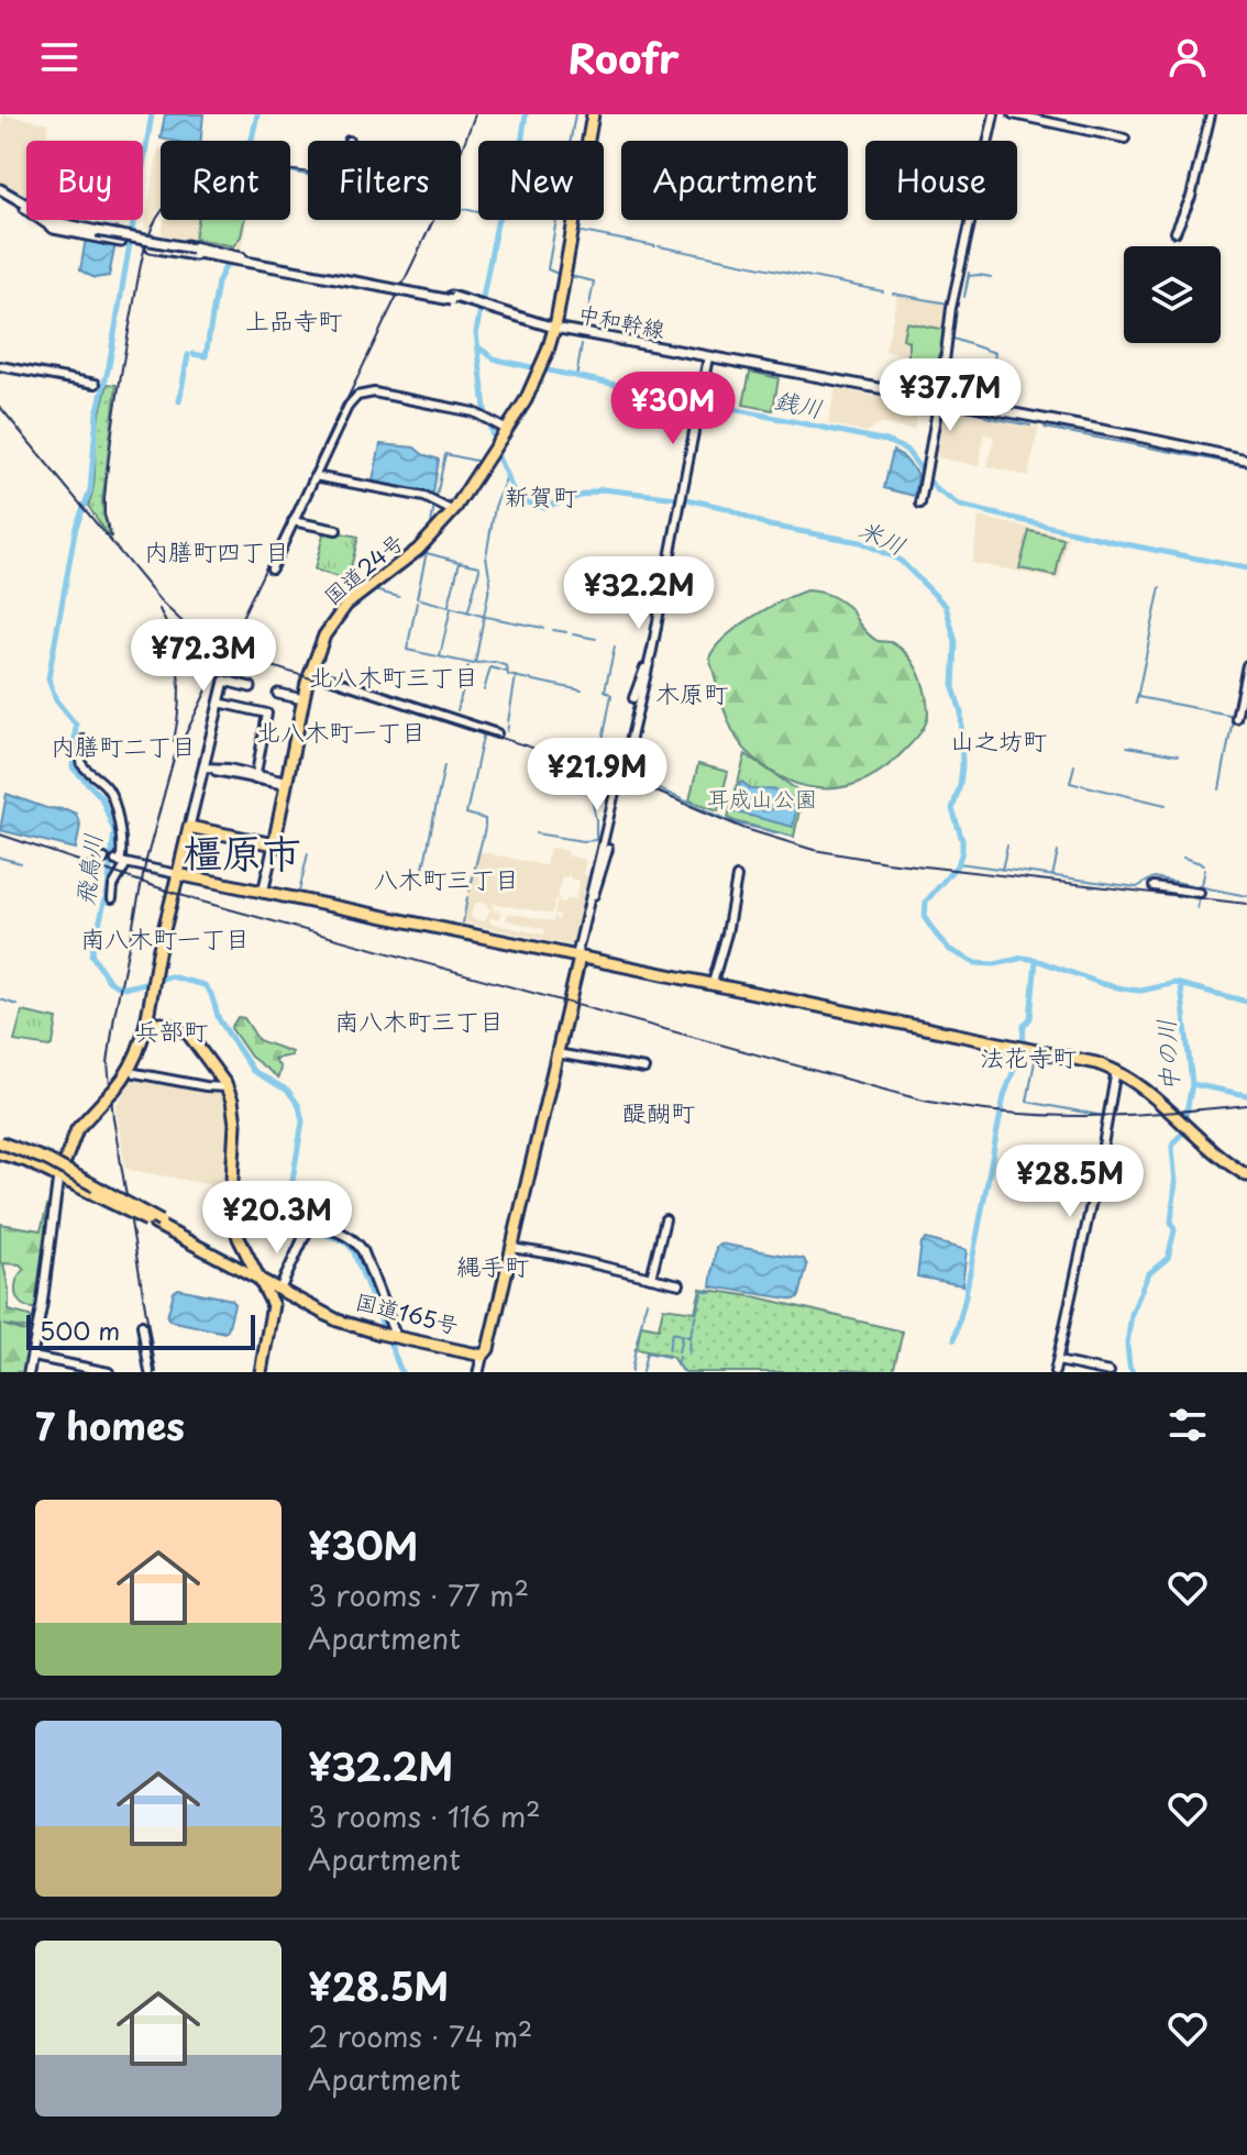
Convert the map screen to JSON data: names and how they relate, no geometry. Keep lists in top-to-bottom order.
{
  "streets": {
    "highway": ["国道24号", "国道165号"],
    "main road": ["中和幹線"]
  },
  "crossings": [
    ["中和幹線", "国道24号"]
  ],
  "districts": [
    "上品寺町",
    "新賀町",
    "内膳町四丁目",
    "北八木町三丁目",
    "木原町",
    "北八木町一丁目",
    "山之坊町",
    "内膳町二丁目",
    "橿原市",
    "八木町三丁目",
    "南八木町一丁目",
    "南八木町三丁目",
    "兵部町",
    "法花寺町",
    "醍醐町",
    "縄手町"
  ],
  "water": [
    "銭川",
    "米川",
    "飛鳥川",
    "中の川"
  ],
  "parks": ["耳成山公園"],
  "scale_bar": "500 m",
  "page": {
    "header": "Roofr",
    "chip": [
      "Buy",
      "Rent",
      "Filters",
      "New",
      "Apartment",
      "House"
    ],
    "price": [
      "¥37.7M",
      "¥30M",
      "¥32.2M",
      "¥72.3M",
      "¥21.9M",
      "¥28.5M",
      "¥20.3M"
    ],
    "scale": "500 m",
    "heading": "7 homes",
    "list": [
      {
        "name": "¥30M",
        "note": "3 rooms · 77 m² · Apartment"
      },
      {
        "name": "¥32.2M",
        "note": "3 rooms · 116 m² · Apartment"
      },
      {
        "name": "¥28.5M",
        "note": "2 rooms · 74 m² · Apartment"
      }
    ]
  }
}
